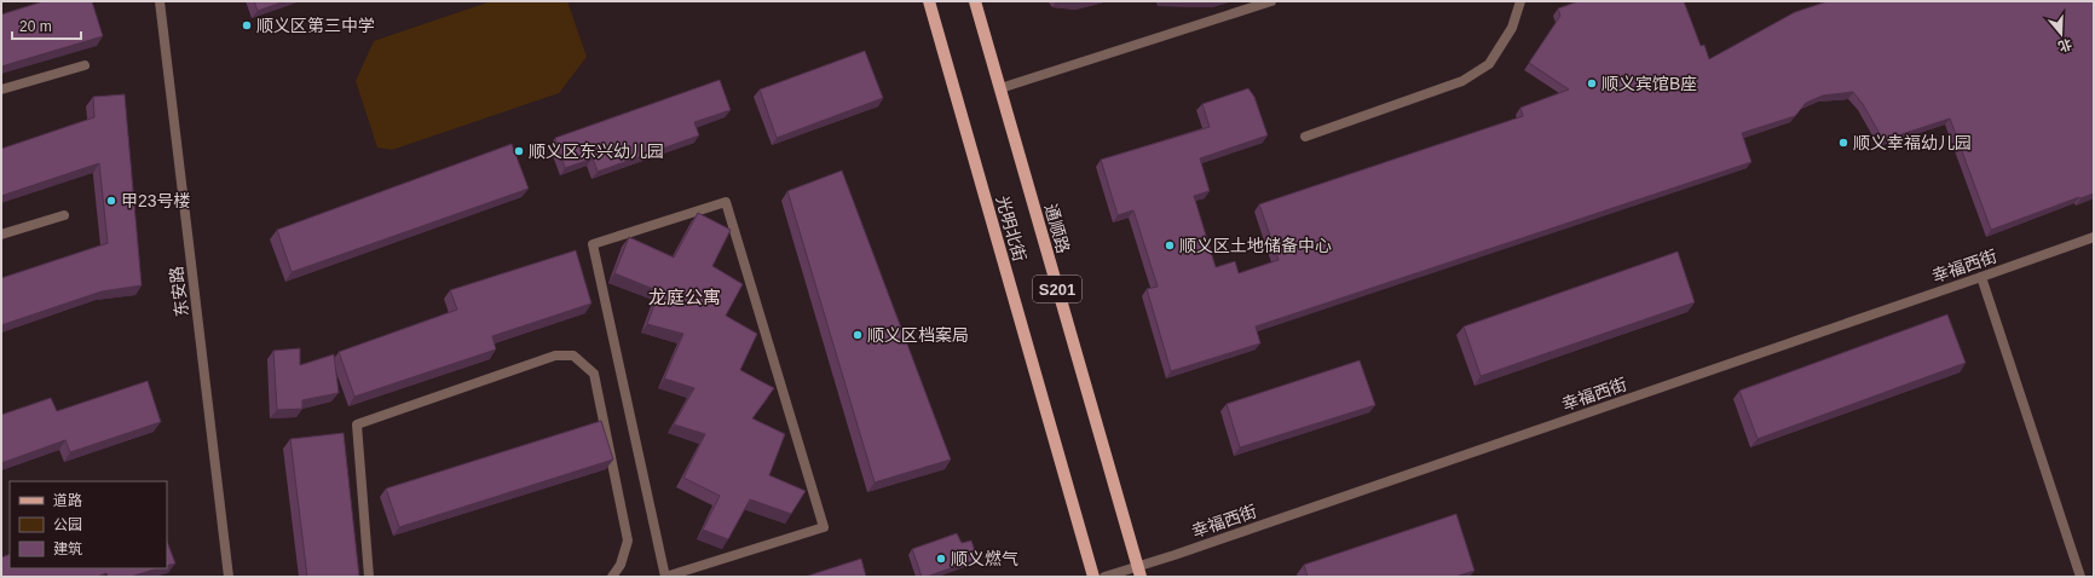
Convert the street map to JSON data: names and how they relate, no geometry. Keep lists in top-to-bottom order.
{
  "streets": {
    "main road": ["光明北街", "通顺路", "S201"],
    "street": ["幸福西街", "东安路"]
  },
  "crossings": [
    ["通顺路", "幸福西街"]
  ],
  "districts": ["龙庭公寓"],
  "places": [
    "顺义区第三中学",
    "顺义宾馆B座",
    "顺义幸福幼儿园",
    "顺义区东兴幼儿园",
    "甲23号楼",
    "顺义区土地储备中心",
    "顺义区档案局",
    "顺义燃气"
  ],
  "legend": ["道路", "公园", "建筑"],
  "scale_bar": "20 m",
  "north": "bottom"
}
